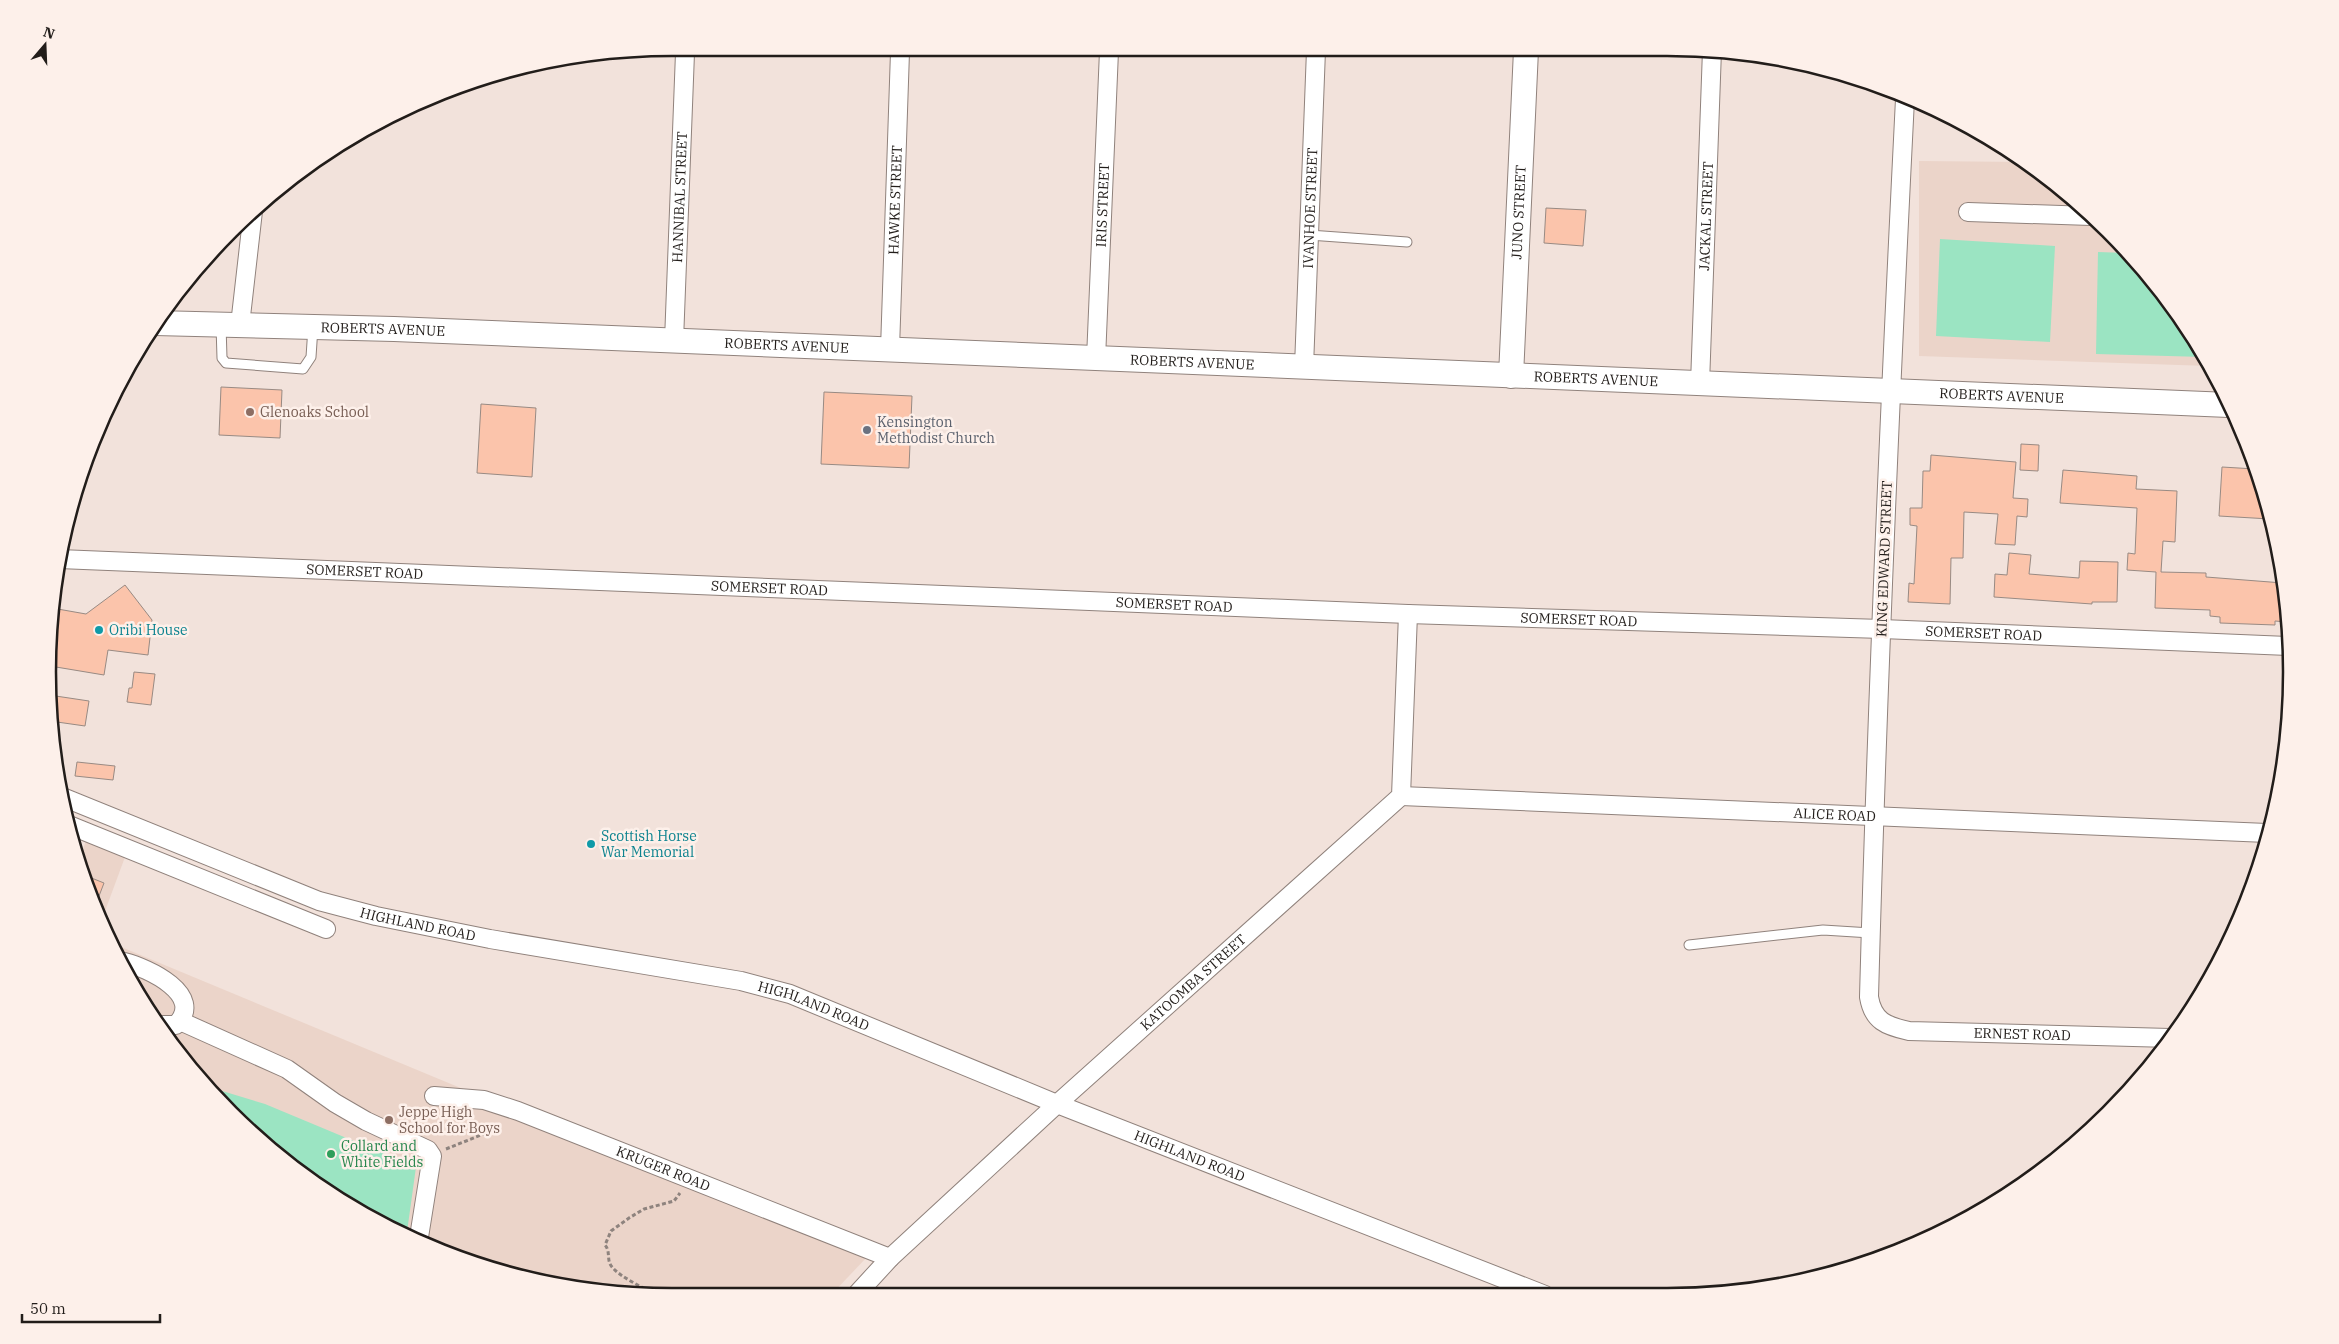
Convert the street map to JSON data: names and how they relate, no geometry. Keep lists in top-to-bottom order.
{
  "streets": {
    "main road": ["JUNO STREET", "ROBERTS AVENUE"],
    "street": [
      "HANNIBAL STREET",
      "HAWKE STREET",
      "IRIS STREET",
      "IVANHOE STREET",
      "JACKAL STREET",
      "KING EDWARD STREET",
      "SOMERSET ROAD",
      "ALICE ROAD",
      "HIGHLAND ROAD",
      "KATOOMBA STREET",
      "ERNEST ROAD",
      "KRUGER ROAD"
    ]
  },
  "crossings": [
    ["HANNIBAL STREET", "ROBERTS AVENUE"],
    ["HAWKE STREET", "ROBERTS AVENUE"],
    ["IRIS STREET", "ROBERTS AVENUE"],
    ["IVANHOE STREET", "ROBERTS AVENUE"],
    ["JUNO STREET", "ROBERTS AVENUE"],
    ["JACKAL STREET", "ROBERTS AVENUE"],
    ["ROBERTS AVENUE", "KING EDWARD STREET"],
    ["KING EDWARD STREET", "SOMERSET ROAD"],
    ["KING EDWARD STREET", "ALICE ROAD"],
    ["KING EDWARD STREET", "ERNEST ROAD"],
    ["ALICE ROAD", "KATOOMBA STREET"],
    ["HIGHLAND ROAD", "KATOOMBA STREET"],
    ["KATOOMBA STREET", "KRUGER ROAD"]
  ],
  "places": [
    "Glenoaks School",
    "Kensington Methodist Church",
    "Oribi House",
    "Scottish Horse War Memorial",
    "Jeppe High School for Boys",
    "Collard and White Fields"
  ],
  "scale_bar": "50 m",
  "north": "top"
}
